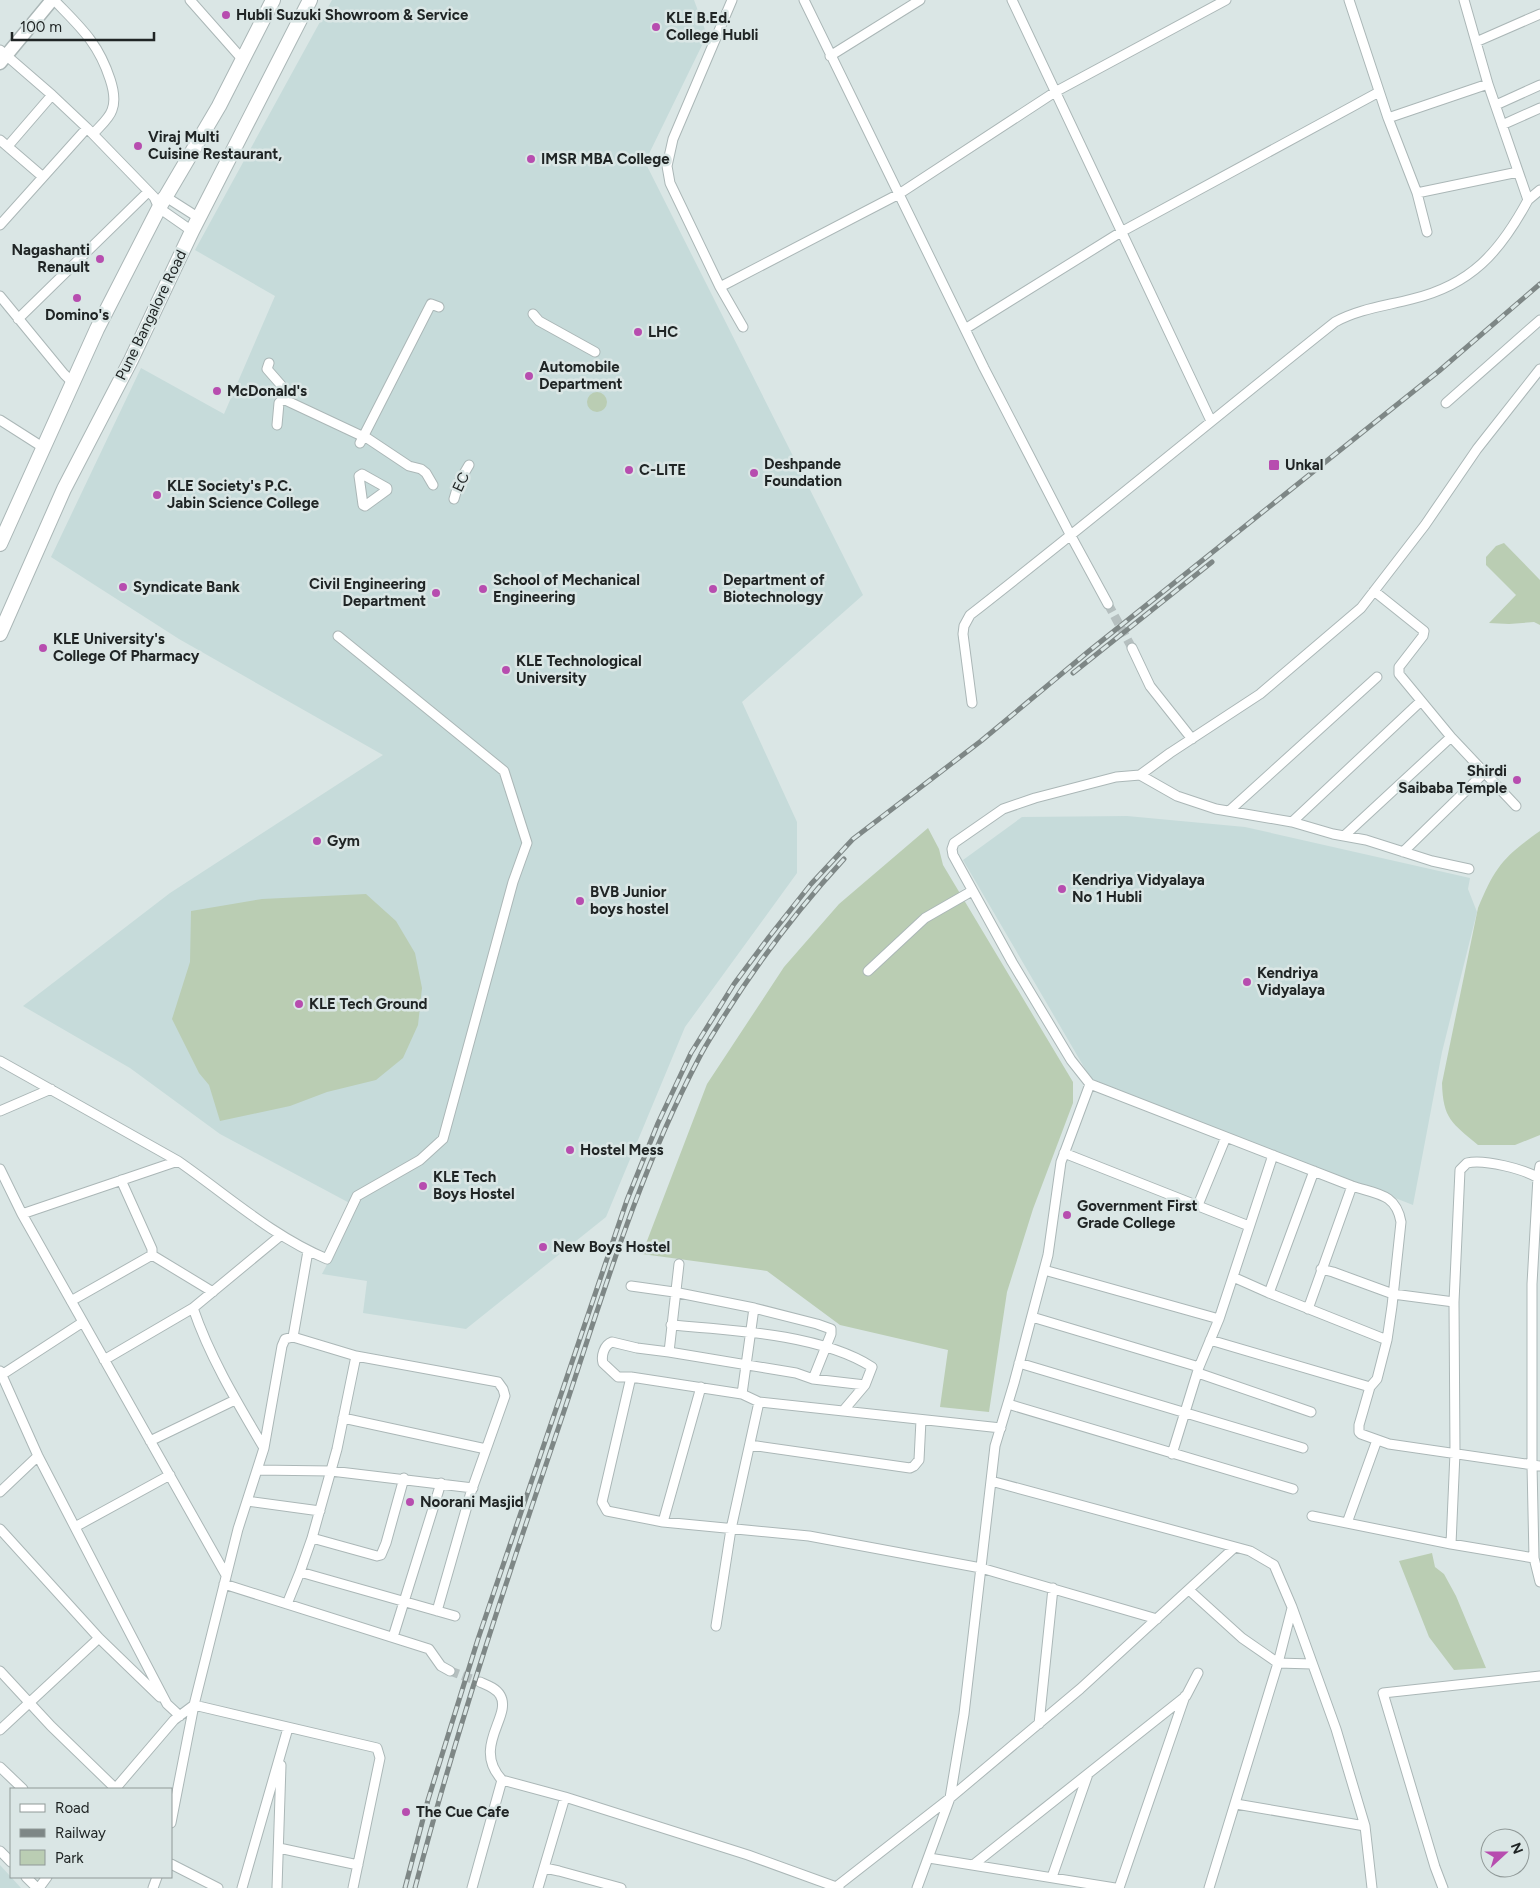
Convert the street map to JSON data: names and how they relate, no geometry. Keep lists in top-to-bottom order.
{
  "streets": {
    "main road": ["Pune Bangalore Road"],
    "street": ["EC"]
  },
  "places": {
    "other": [
      "Hubli Suzuki Showroom & Service",
      "KLE B.Ed. College Hubli",
      "Viraj Multi Cuisine Restaurant,",
      "IMSR MBA College",
      "Nagashanti Renault",
      "Domino's",
      "LHC",
      "Automobile Department",
      "McDonald's",
      "C-LITE",
      "Deshpande Foundation",
      "KLE Society's P.C. Jabin Science College",
      "Syndicate Bank",
      "School of Mechanical Engineering",
      "Department of Biotechnology",
      "Civil Engineering Department",
      "KLE University's College Of Pharmacy",
      "KLE Technological University",
      "Shirdi Saibaba Temple",
      "Gym",
      "Kendriya Vidyalaya No 1 Hubli",
      "BVB Junior boys hostel",
      "Kendriya Vidyalaya",
      "KLE Tech Ground",
      "Hostel Mess",
      "KLE Tech Boys Hostel",
      "Government First Grade College",
      "New Boys Hostel",
      "Noorani Masjid",
      "The Cue Cafe"
    ],
    "transit": ["Unkal"]
  },
  "legend": ["Road", "Railway", "Park"],
  "scale_bar": "100 m",
  "north": "right"
}
